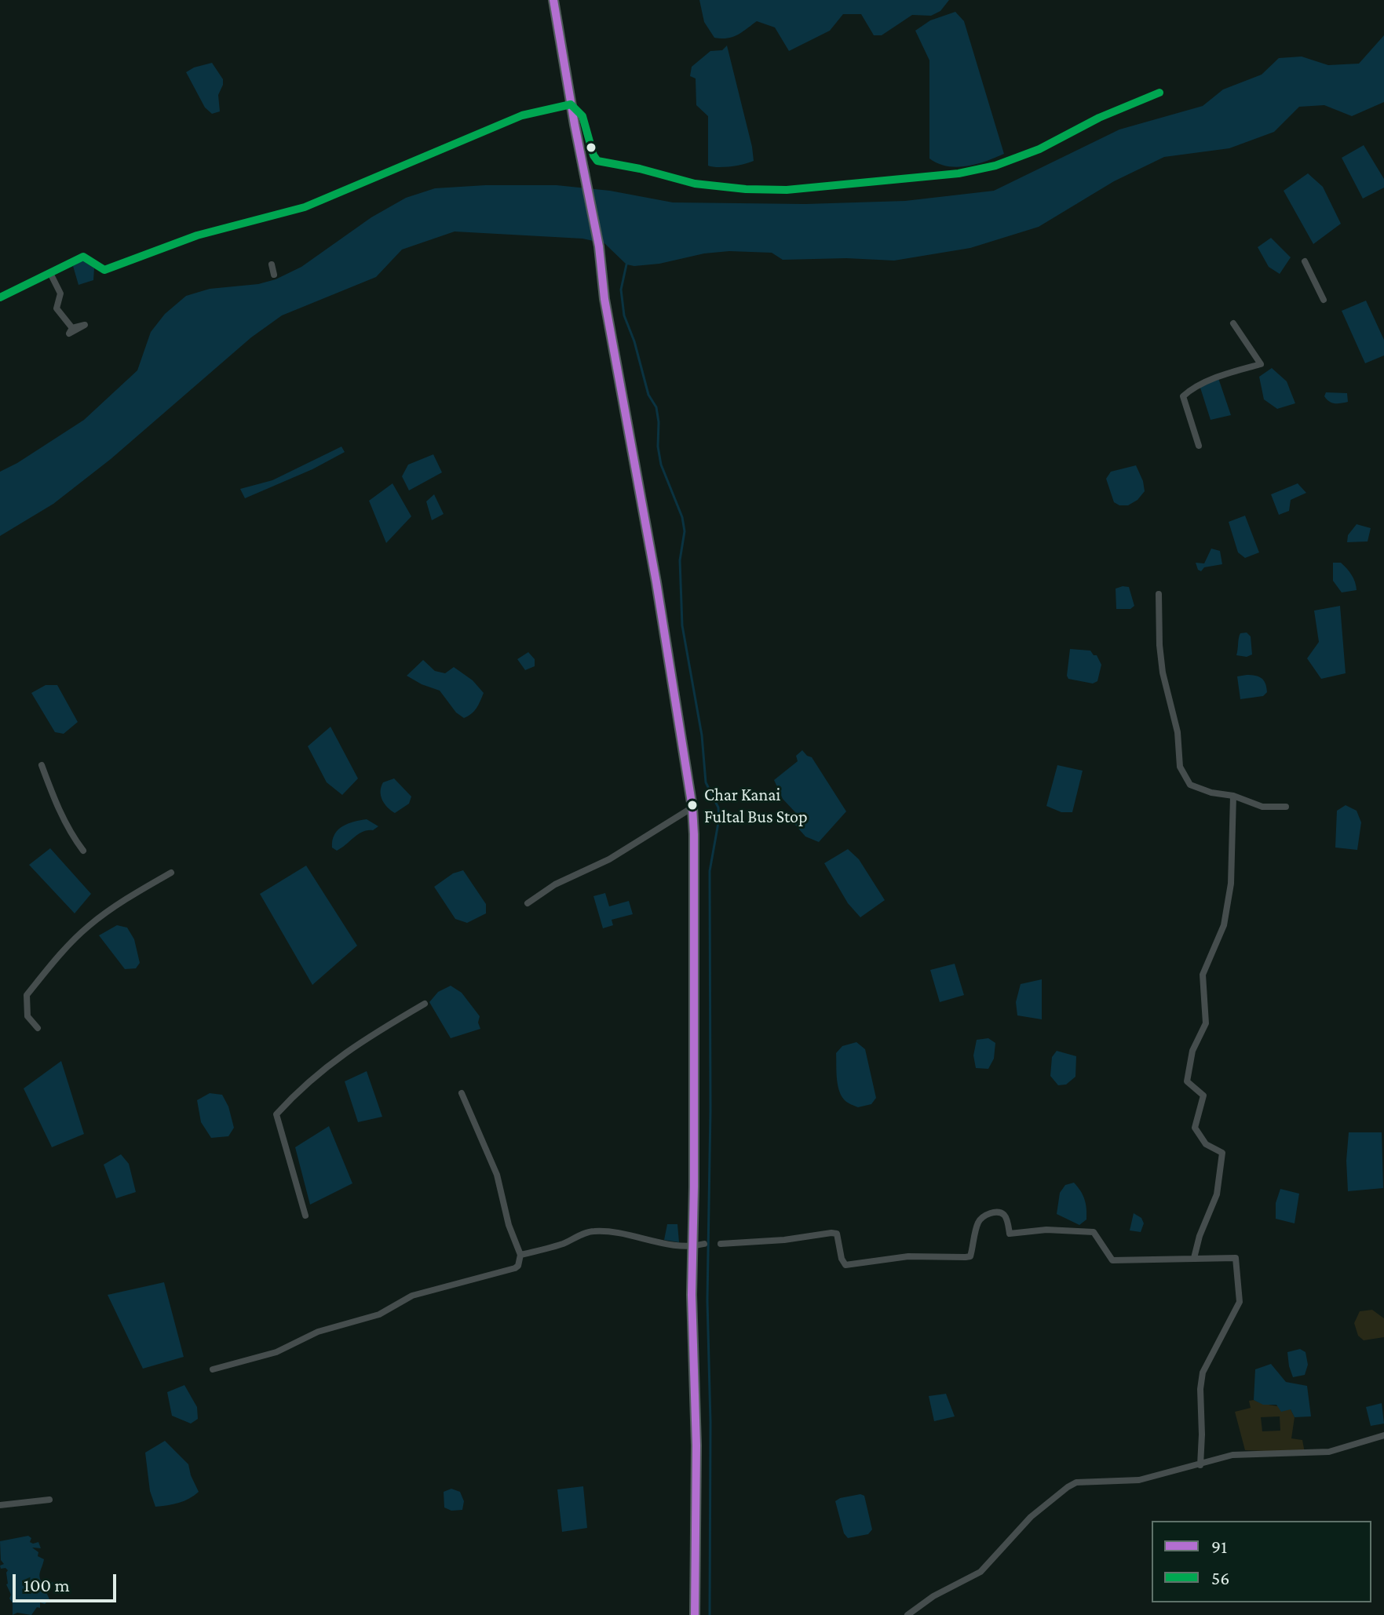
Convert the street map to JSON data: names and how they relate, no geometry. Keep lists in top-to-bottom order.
{
  "places": ["Char Kanai Fultal Bus Stop"],
  "lines": ["transit line 91", "transit line 56"],
  "legend": ["91", "56"],
  "scale_bar": "100 m"
}
